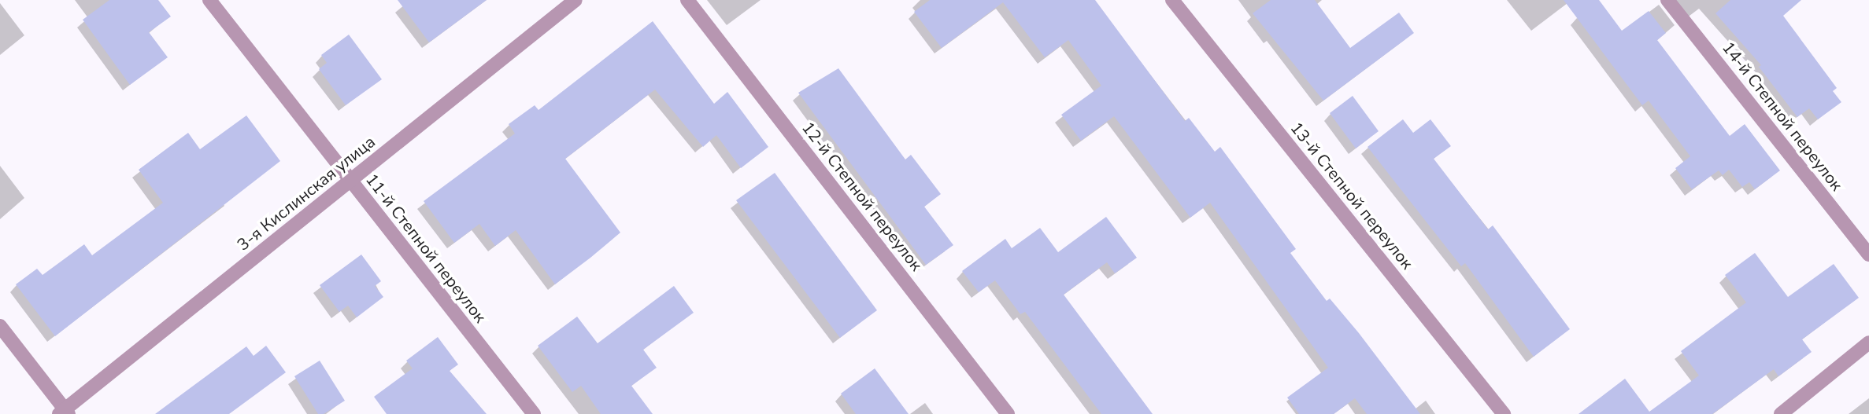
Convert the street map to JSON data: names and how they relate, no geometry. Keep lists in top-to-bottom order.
{
  "streets": {
    "street": [
      "14-й Степной переулок",
      "3-я Кислинская улица",
      "13-й Степной переулок",
      "12-й Степной переулок",
      "11-й Степной переулок"
    ]
  },
  "crossings": [
    ["3-я Кислинская улица", "11-й Степной переулок"]
  ]
}
